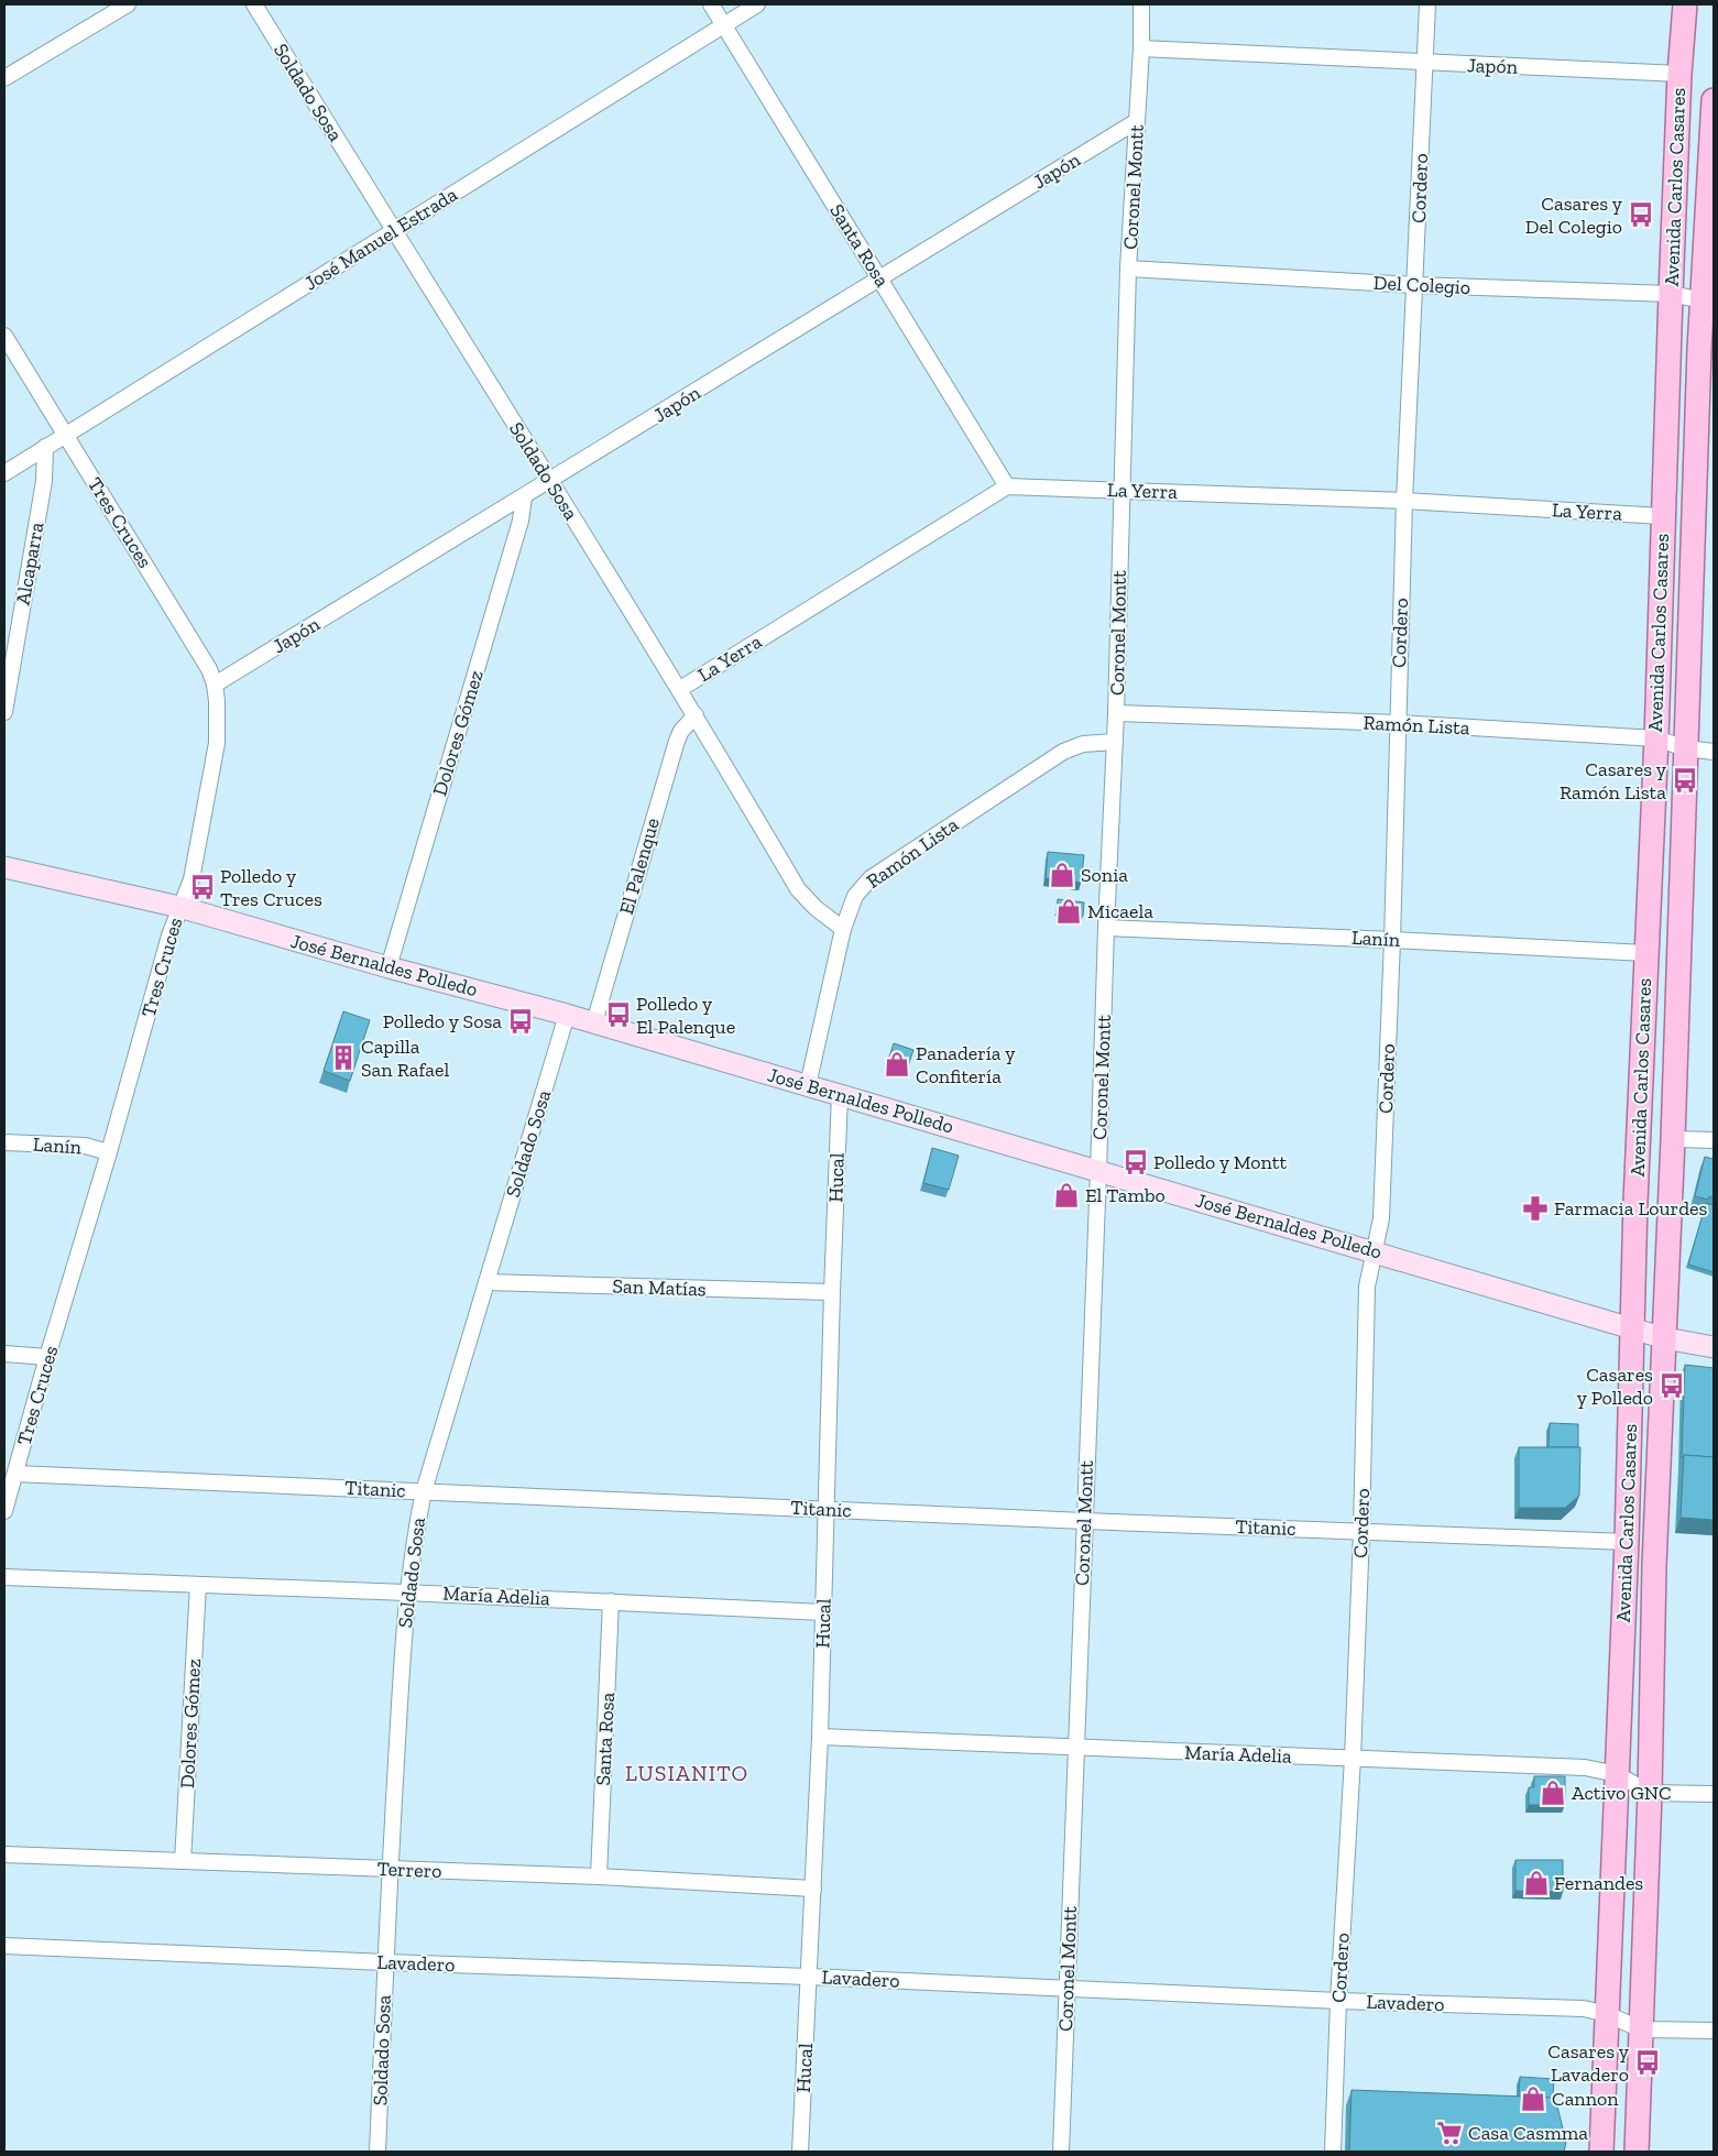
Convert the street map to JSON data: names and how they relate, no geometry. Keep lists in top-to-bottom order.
{
  "streets": {
    "main road": ["Avenida Carlos Casares", "José Bernaldes Polledo"],
    "street": [
      "Japón",
      "Soldado Sosa",
      "Coronel Montt",
      "Cordero",
      "José Manuel Estrada",
      "Santa Rosa",
      "Del Colegio",
      "La Yerra",
      "Tres Cruces",
      "Alcaparra",
      "Ramón Lista",
      "Dolores Gómez",
      "El Palenque",
      "Lanín",
      "Hucal",
      "San Matías",
      "Titanic",
      "María Adelia",
      "Terrero",
      "Lavadero"
    ]
  },
  "crossings": [
    ["Japón", "Soldado Sosa"],
    ["Japón", "Coronel Montt"],
    ["Japón", "Avenida Carlos Casares"],
    ["Japón", "Cordero"],
    ["Japón", "Santa Rosa"],
    ["Japón", "Tres Cruces"],
    ["Japón", "Dolores Gómez"],
    ["Soldado Sosa", "José Manuel Estrada"],
    ["Soldado Sosa", "La Yerra"],
    ["Soldado Sosa", "Ramón Lista"],
    ["Soldado Sosa", "El Palenque"],
    ["Soldado Sosa", "José Bernaldes Polledo"],
    ["Soldado Sosa", "San Matías"],
    ["Soldado Sosa", "Titanic"],
    ["Soldado Sosa", "María Adelia"],
    ["Soldado Sosa", "Terrero"],
    ["Soldado Sosa", "Lavadero"],
    ["Coronel Montt", "Del Colegio"],
    ["Coronel Montt", "La Yerra"],
    ["Coronel Montt", "Ramón Lista"],
    ["Coronel Montt", "Lanín"],
    ["Coronel Montt", "José Bernaldes Polledo"],
    ["Coronel Montt", "Titanic"],
    ["Coronel Montt", "María Adelia"],
    ["Coronel Montt", "Lavadero"],
    ["Avenida Carlos Casares", "Del Colegio"],
    ["Avenida Carlos Casares", "La Yerra"],
    ["Avenida Carlos Casares", "Ramón Lista"],
    ["Avenida Carlos Casares", "Lanín"],
    ["Avenida Carlos Casares", "José Bernaldes Polledo"],
    ["Avenida Carlos Casares", "Titanic"],
    ["Avenida Carlos Casares", "María Adelia"],
    ["Avenida Carlos Casares", "Lavadero"],
    ["Cordero", "Del Colegio"],
    ["Cordero", "La Yerra"],
    ["Cordero", "Ramón Lista"],
    ["Cordero", "Lanín"],
    ["Cordero", "José Bernaldes Polledo"],
    ["Cordero", "Titanic"],
    ["Cordero", "María Adelia"],
    ["Cordero", "Lavadero"],
    ["José Manuel Estrada", "Santa Rosa"],
    ["José Manuel Estrada", "Tres Cruces"],
    ["José Manuel Estrada", "Alcaparra"],
    ["Santa Rosa", "La Yerra"],
    ["Santa Rosa", "María Adelia"],
    ["Santa Rosa", "Terrero"],
    ["Tres Cruces", "Lanín"],
    ["Tres Cruces", "José Bernaldes Polledo"],
    ["Tres Cruces", "Titanic"],
    ["Ramón Lista", "José Bernaldes Polledo"],
    ["Dolores Gómez", "José Bernaldes Polledo"],
    ["Dolores Gómez", "María Adelia"],
    ["Dolores Gómez", "Terrero"],
    ["El Palenque", "José Bernaldes Polledo"],
    ["José Bernaldes Polledo", "Hucal"],
    ["Hucal", "San Matías"],
    ["Hucal", "Titanic"],
    ["Hucal", "María Adelia"],
    ["Hucal", "Terrero"],
    ["Hucal", "Lavadero"]
  ],
  "districts": ["LUSIANITO"],
  "places": {
    "bus stop": [
      "Casares y Del Colegio",
      "Casares y Ramón Lista",
      "Polledo y Tres Cruces",
      "Polledo y El Palenque",
      "Polledo y Sosa",
      "Polledo y Montt",
      "Casares y Polledo",
      "Casares y Lavadero"
    ],
    "shop": [
      "Sonia",
      "Micaela",
      "Panadería y Confitería",
      "El Tambo",
      "Activo GNC",
      "Fernandes",
      "Cannon"
    ],
    "building": ["Capilla San Rafael"],
    "pharmacy": ["Farmacia Lourdes"],
    "supermarket": ["Casa Casmma"]
  }
}
